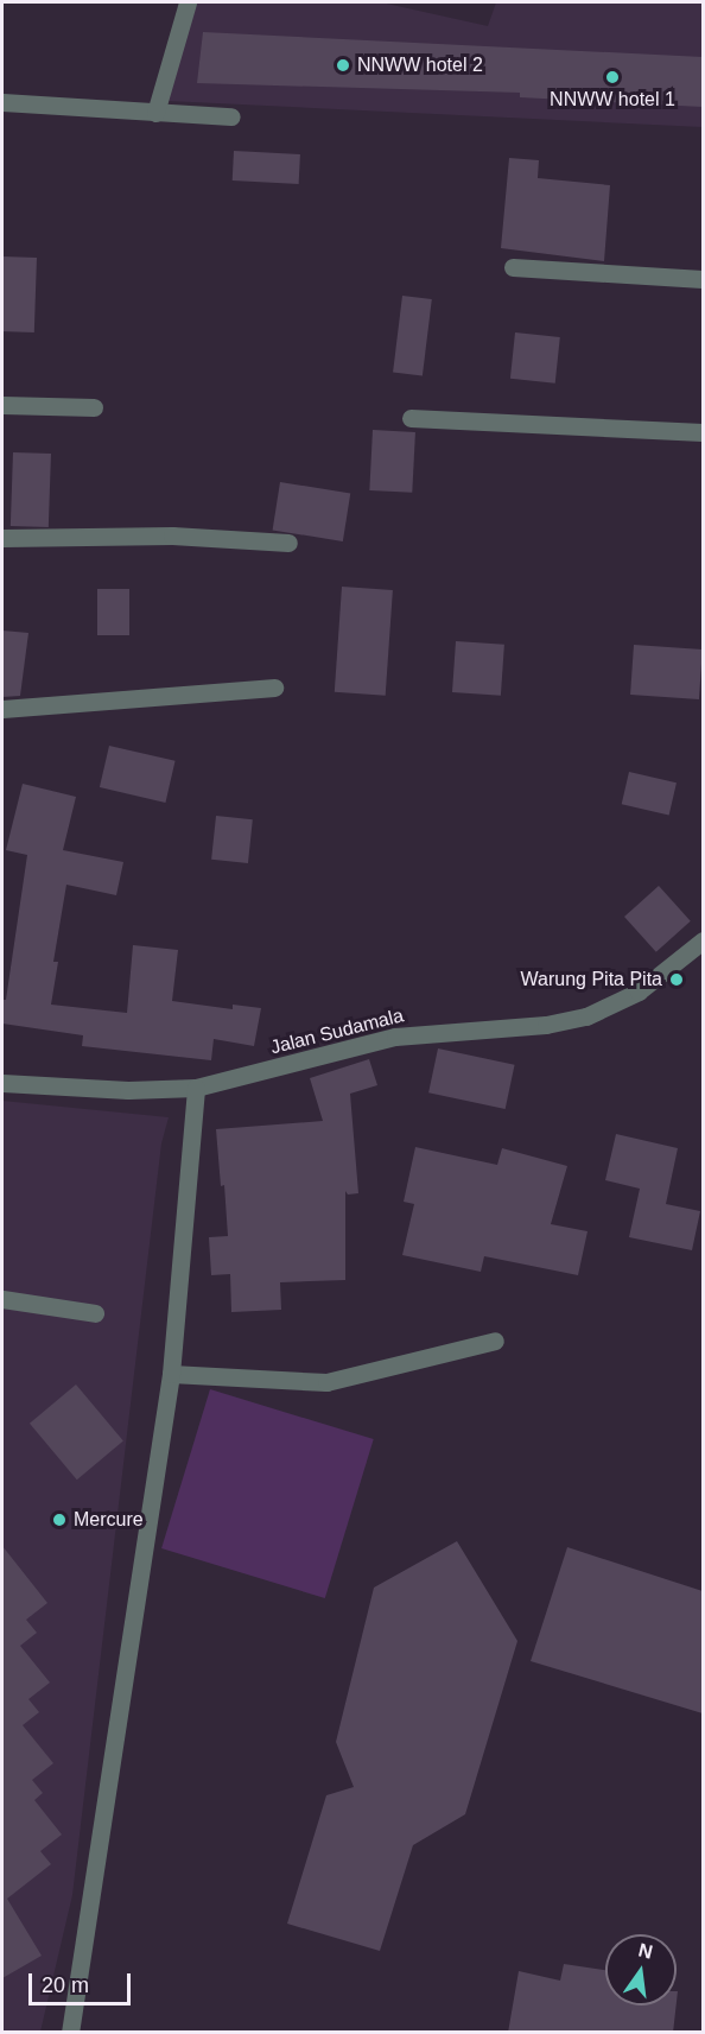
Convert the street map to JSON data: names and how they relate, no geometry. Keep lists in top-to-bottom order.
{
  "streets": {
    "street": ["Jalan Sudamala"]
  },
  "places": [
    "NNWW hotel 2",
    "NNWW hotel 1",
    "Warung Pita Pita",
    "Mercure"
  ],
  "scale_bar": "20 m",
  "north": "top"
}
